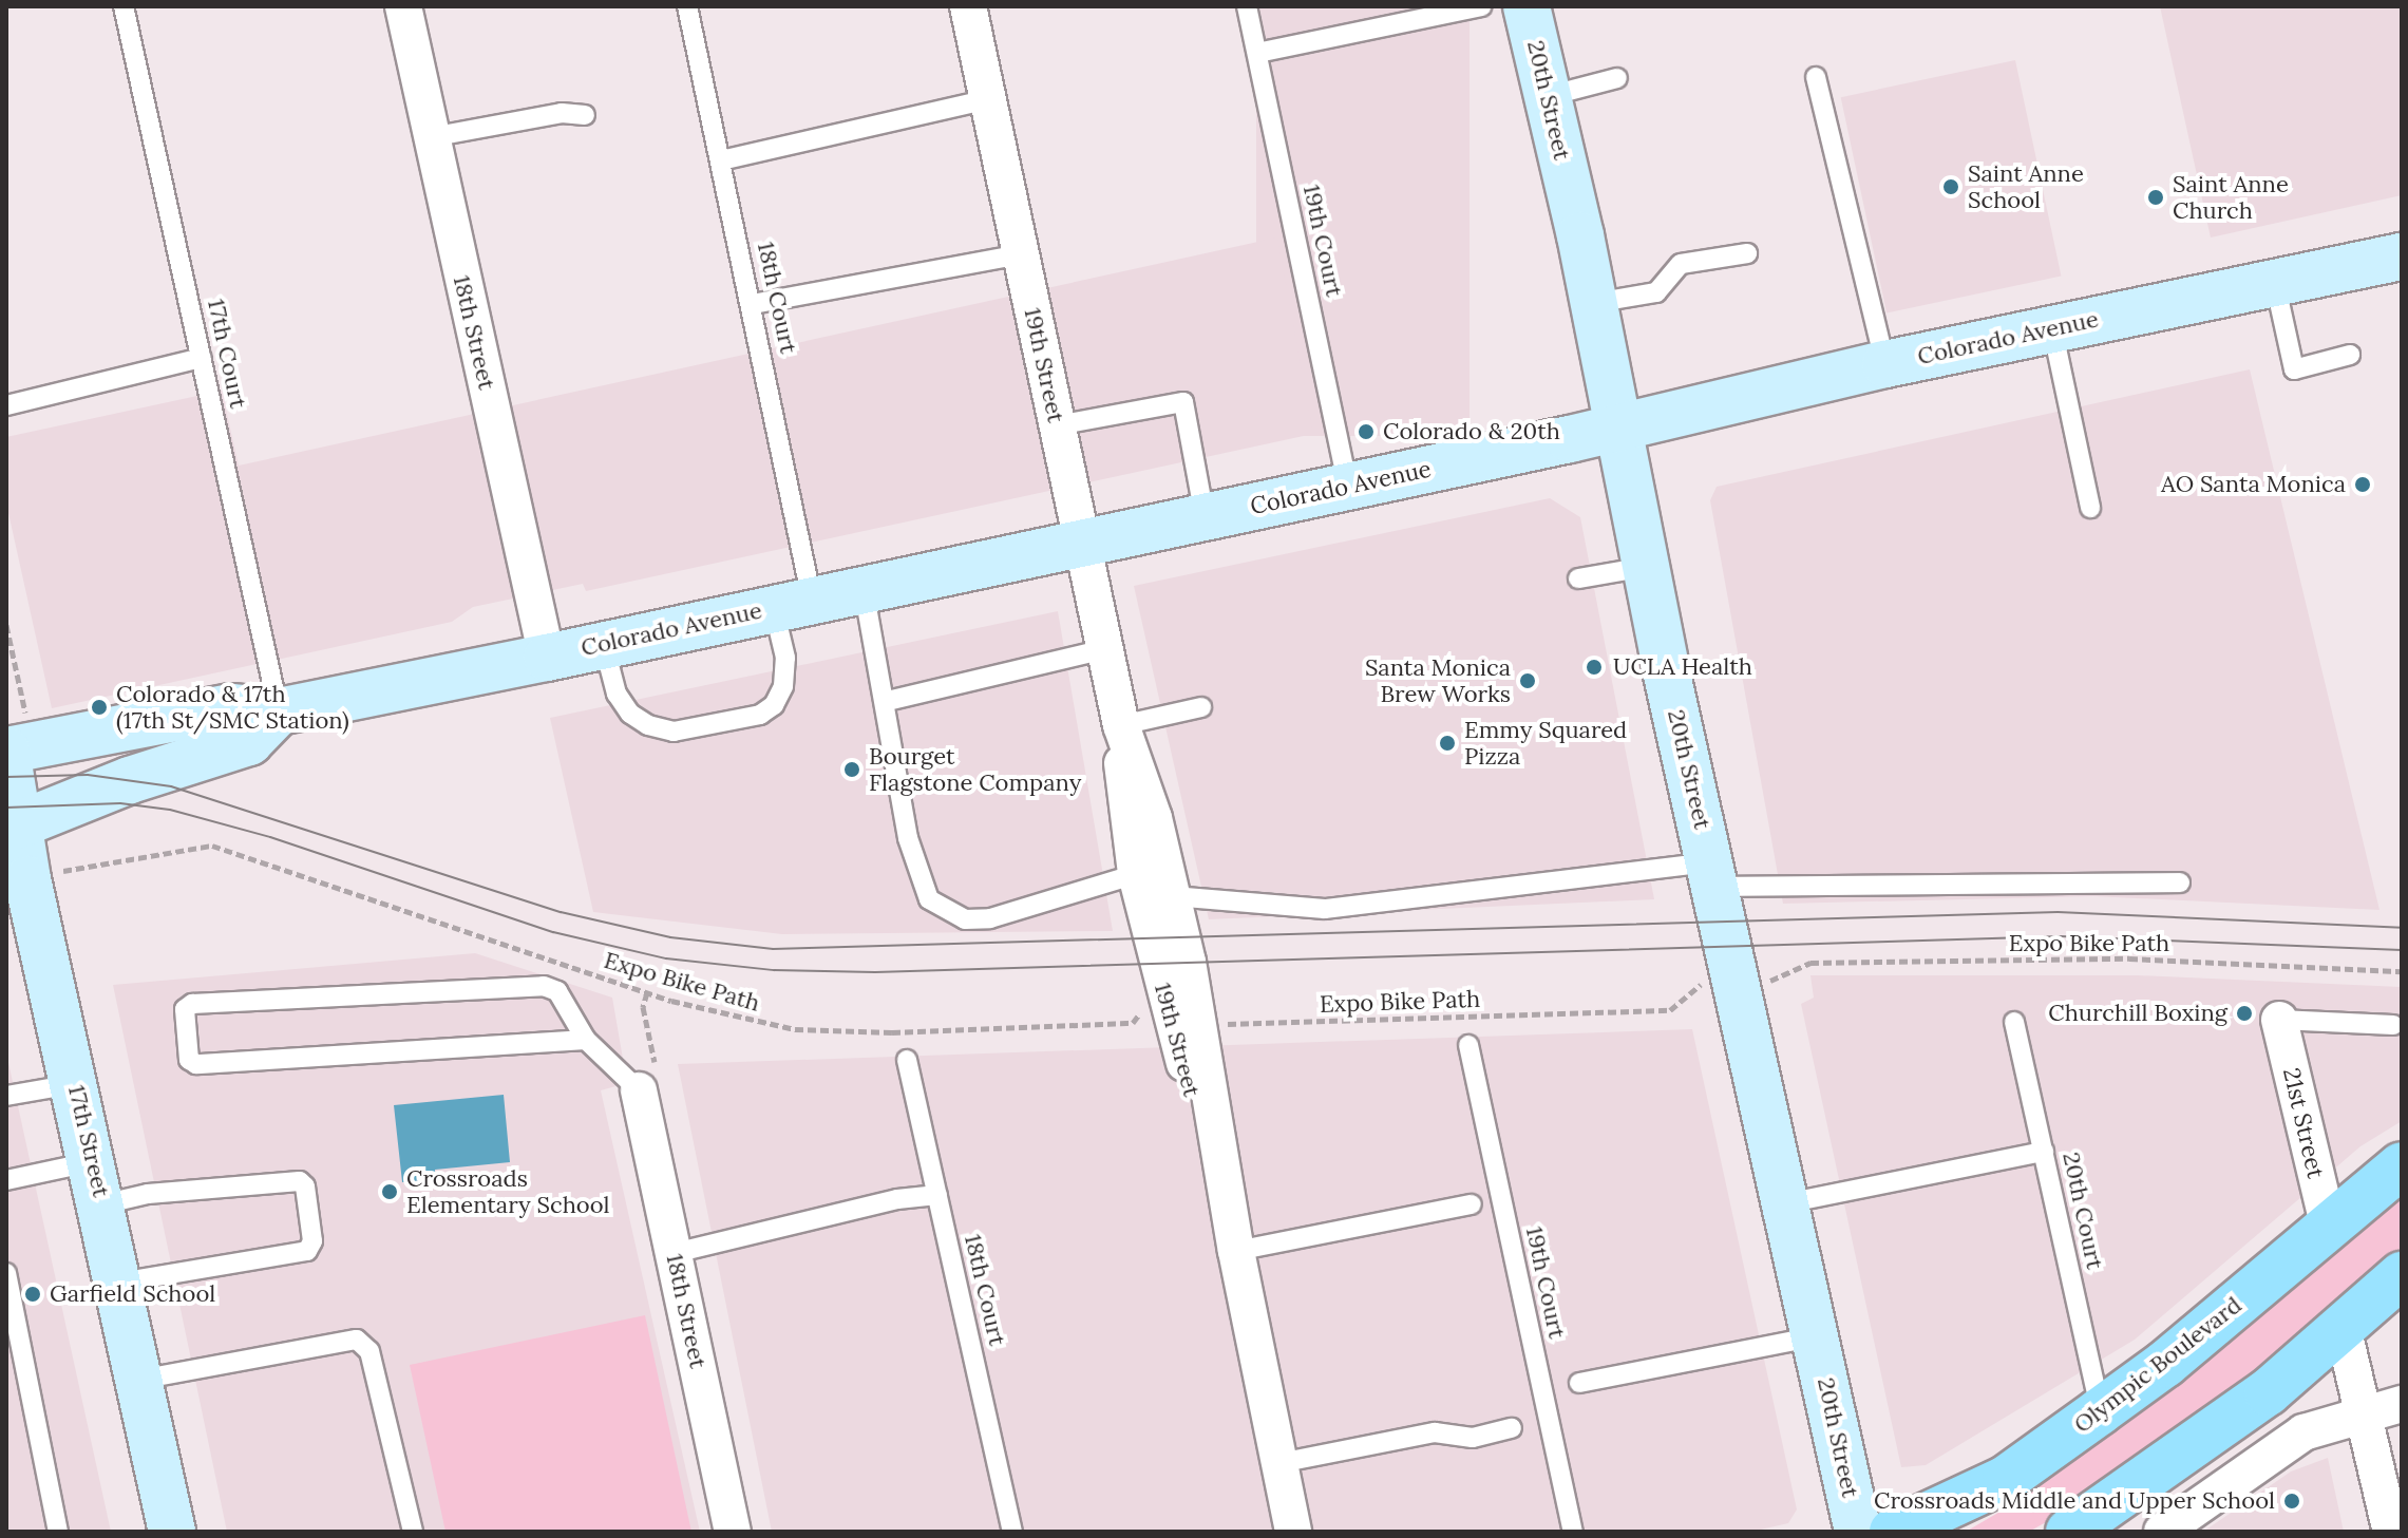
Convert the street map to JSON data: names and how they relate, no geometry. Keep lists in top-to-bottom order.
{
  "streets": {
    "main road": [
      "20th Street",
      "Colorado Avenue",
      "17th Street",
      "Olympic Boulevard"
    ],
    "street": ["18th Street", "19th Street", "21st Street"],
    "lane": [
      "19th Court",
      "18th Court",
      "17th Court",
      "20th Court"
    ],
    "path": ["Expo Bike Path"]
  },
  "crossings": [
    ["20th Street", "Colorado Avenue"],
    ["19th Court", "Colorado Avenue"],
    ["18th Court", "Colorado Avenue"],
    ["18th Street", "Colorado Avenue"],
    ["Colorado Avenue", "17th Court"],
    ["Colorado Avenue", "19th Street"],
    ["Colorado Avenue", "17th Street"],
    ["21st Street", "Olympic Boulevard"],
    ["20th Court", "Olympic Boulevard"]
  ],
  "places": [
    "Saint Anne School",
    "Saint Anne Church",
    "Colorado & 20th",
    "AO Santa Monica",
    "UCLA Health",
    "Santa Monica Brew Works",
    "Colorado & 17th (17th St/SMC Station)",
    "Emmy Squared Pizza",
    "Bourget Flagstone Company",
    "Churchill Boxing",
    "Crossroads Elementary School",
    "Garfield School",
    "Crossroads Middle and Upper School"
  ]
}
